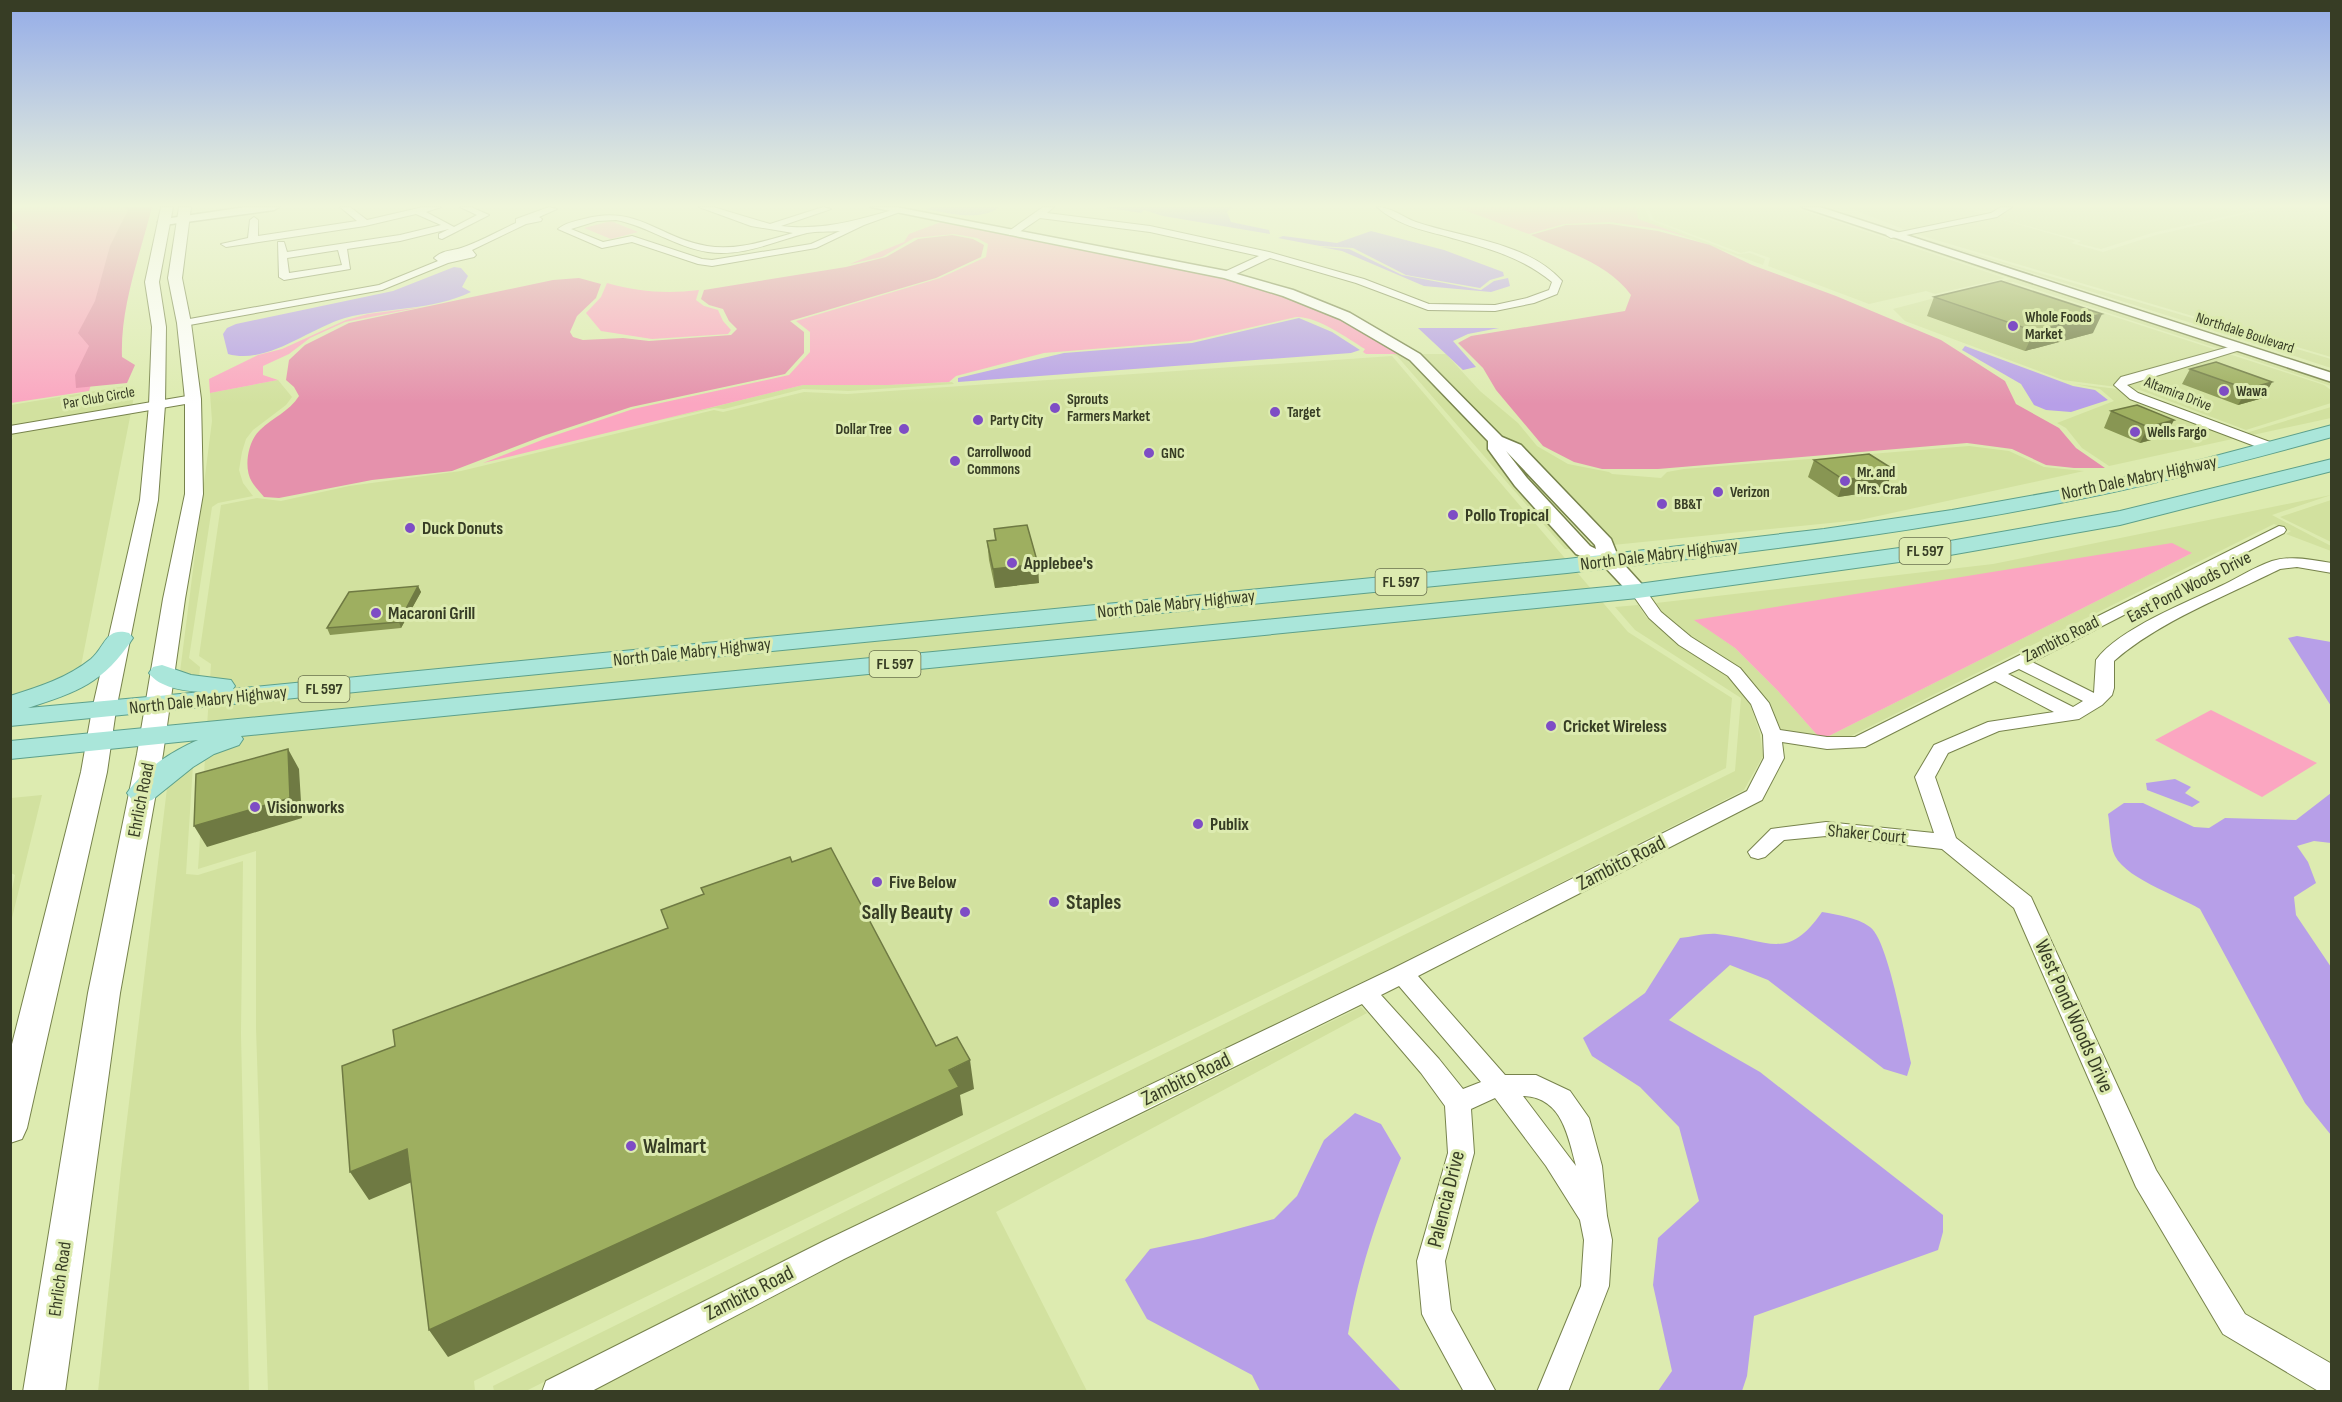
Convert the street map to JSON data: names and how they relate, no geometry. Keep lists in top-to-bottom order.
{
  "streets": {
    "main road": ["North Dale Mabry Highway", "FL 597", "Ehrlich Road"],
    "street": [
      "Northdale Boulevard",
      "Altamira Drive",
      "Par Club Circle",
      "East Pond Woods Drive",
      "Zambito Road",
      "Shaker Court",
      "West Pond Woods Drive",
      "Palencia Drive"
    ]
  },
  "crossings": [
    ["Northdale Boulevard", "Altamira Drive"],
    ["Altamira Drive", "North Dale Mabry Highway"],
    ["Par Club Circle", "Ehrlich Road"],
    ["North Dale Mabry Highway", "Zambito Road"],
    ["North Dale Mabry Highway", "Ehrlich Road"],
    ["Shaker Court", "West Pond Woods Drive"]
  ],
  "places": [
    "Whole Foods Market",
    "Wawa",
    "Sprouts Farmers Market",
    "Target",
    "Party City",
    "Dollar Tree",
    "Wells Fargo",
    "GNC",
    "Carrollwood Commons",
    "Mr. and Mrs. Crab",
    "Verizon",
    "BB&T",
    "Pollo Tropical",
    "Duck Donuts",
    "Applebee's",
    "Macaroni Grill",
    "Cricket Wireless",
    "Visionworks",
    "Publix",
    "Five Below",
    "Staples",
    "Sally Beauty",
    "Walmart"
  ]
}
